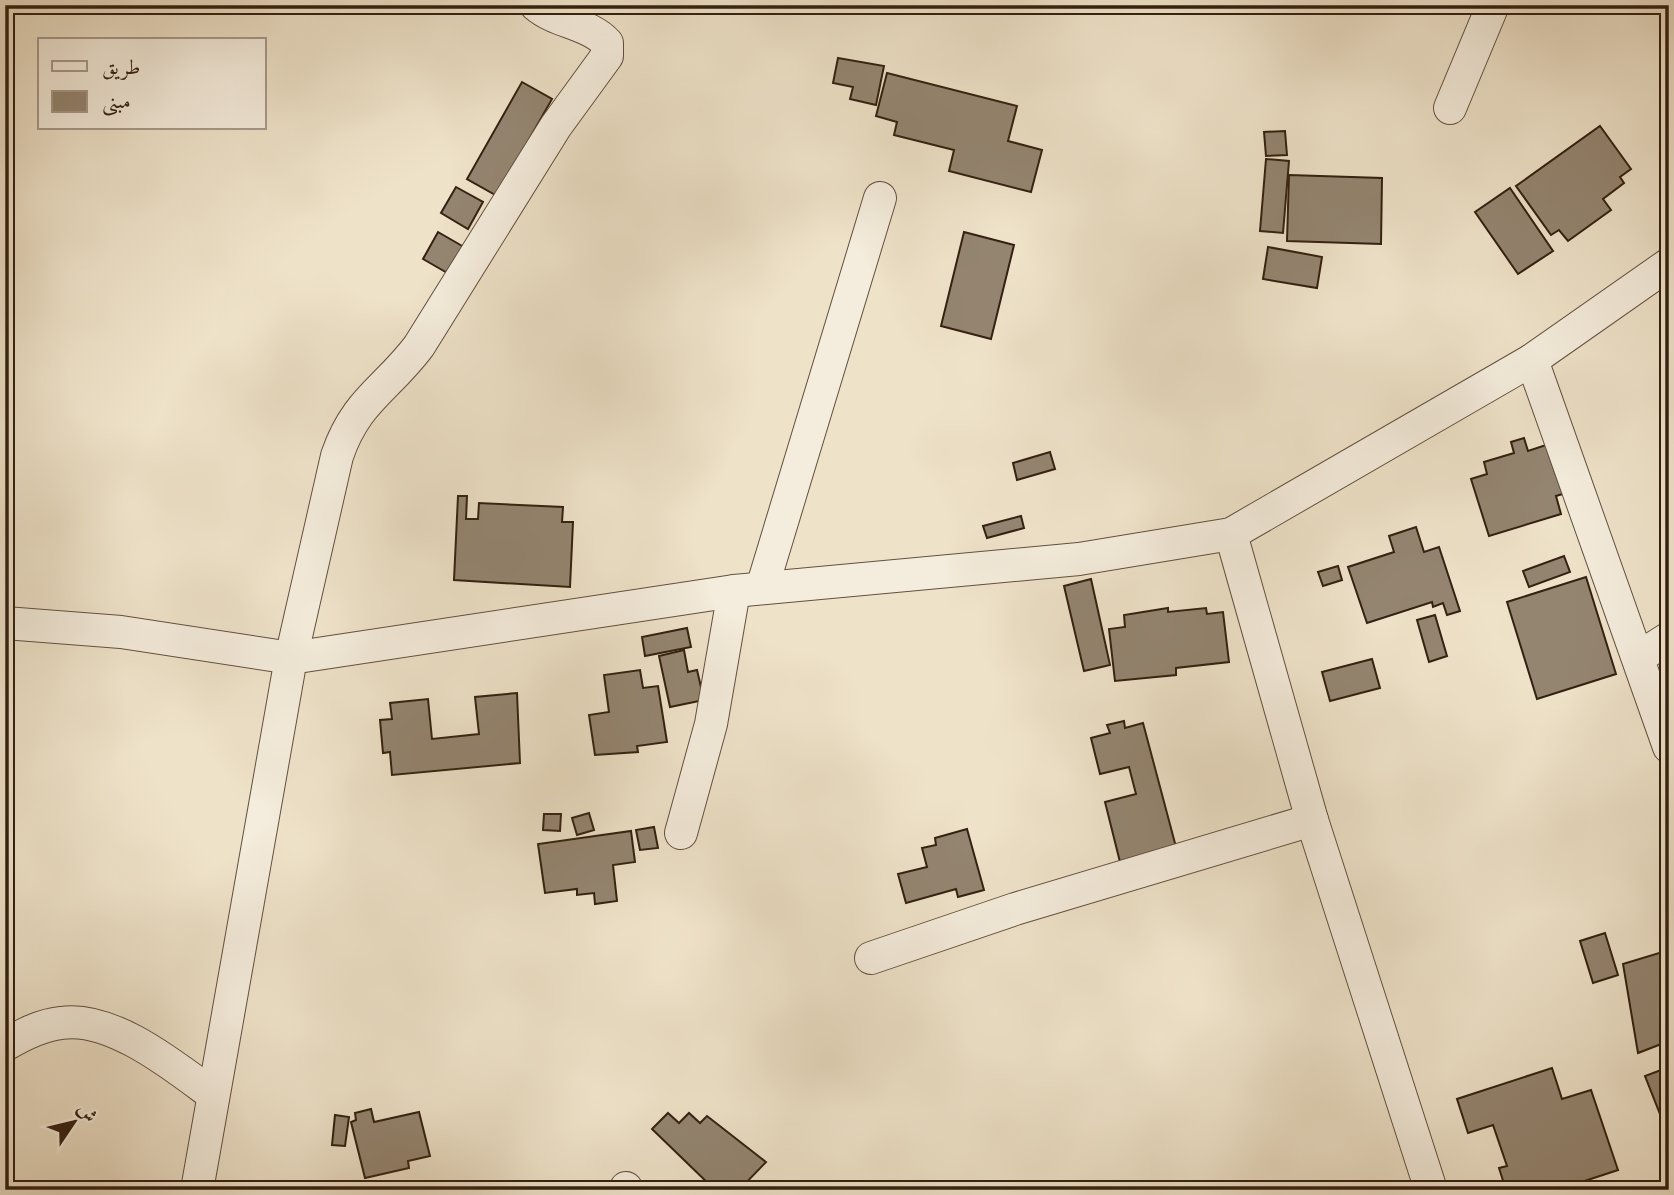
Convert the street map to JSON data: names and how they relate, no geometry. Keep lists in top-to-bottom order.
{
  "legend": ["طريق", "مبنى"],
  "north": "top right"
}
